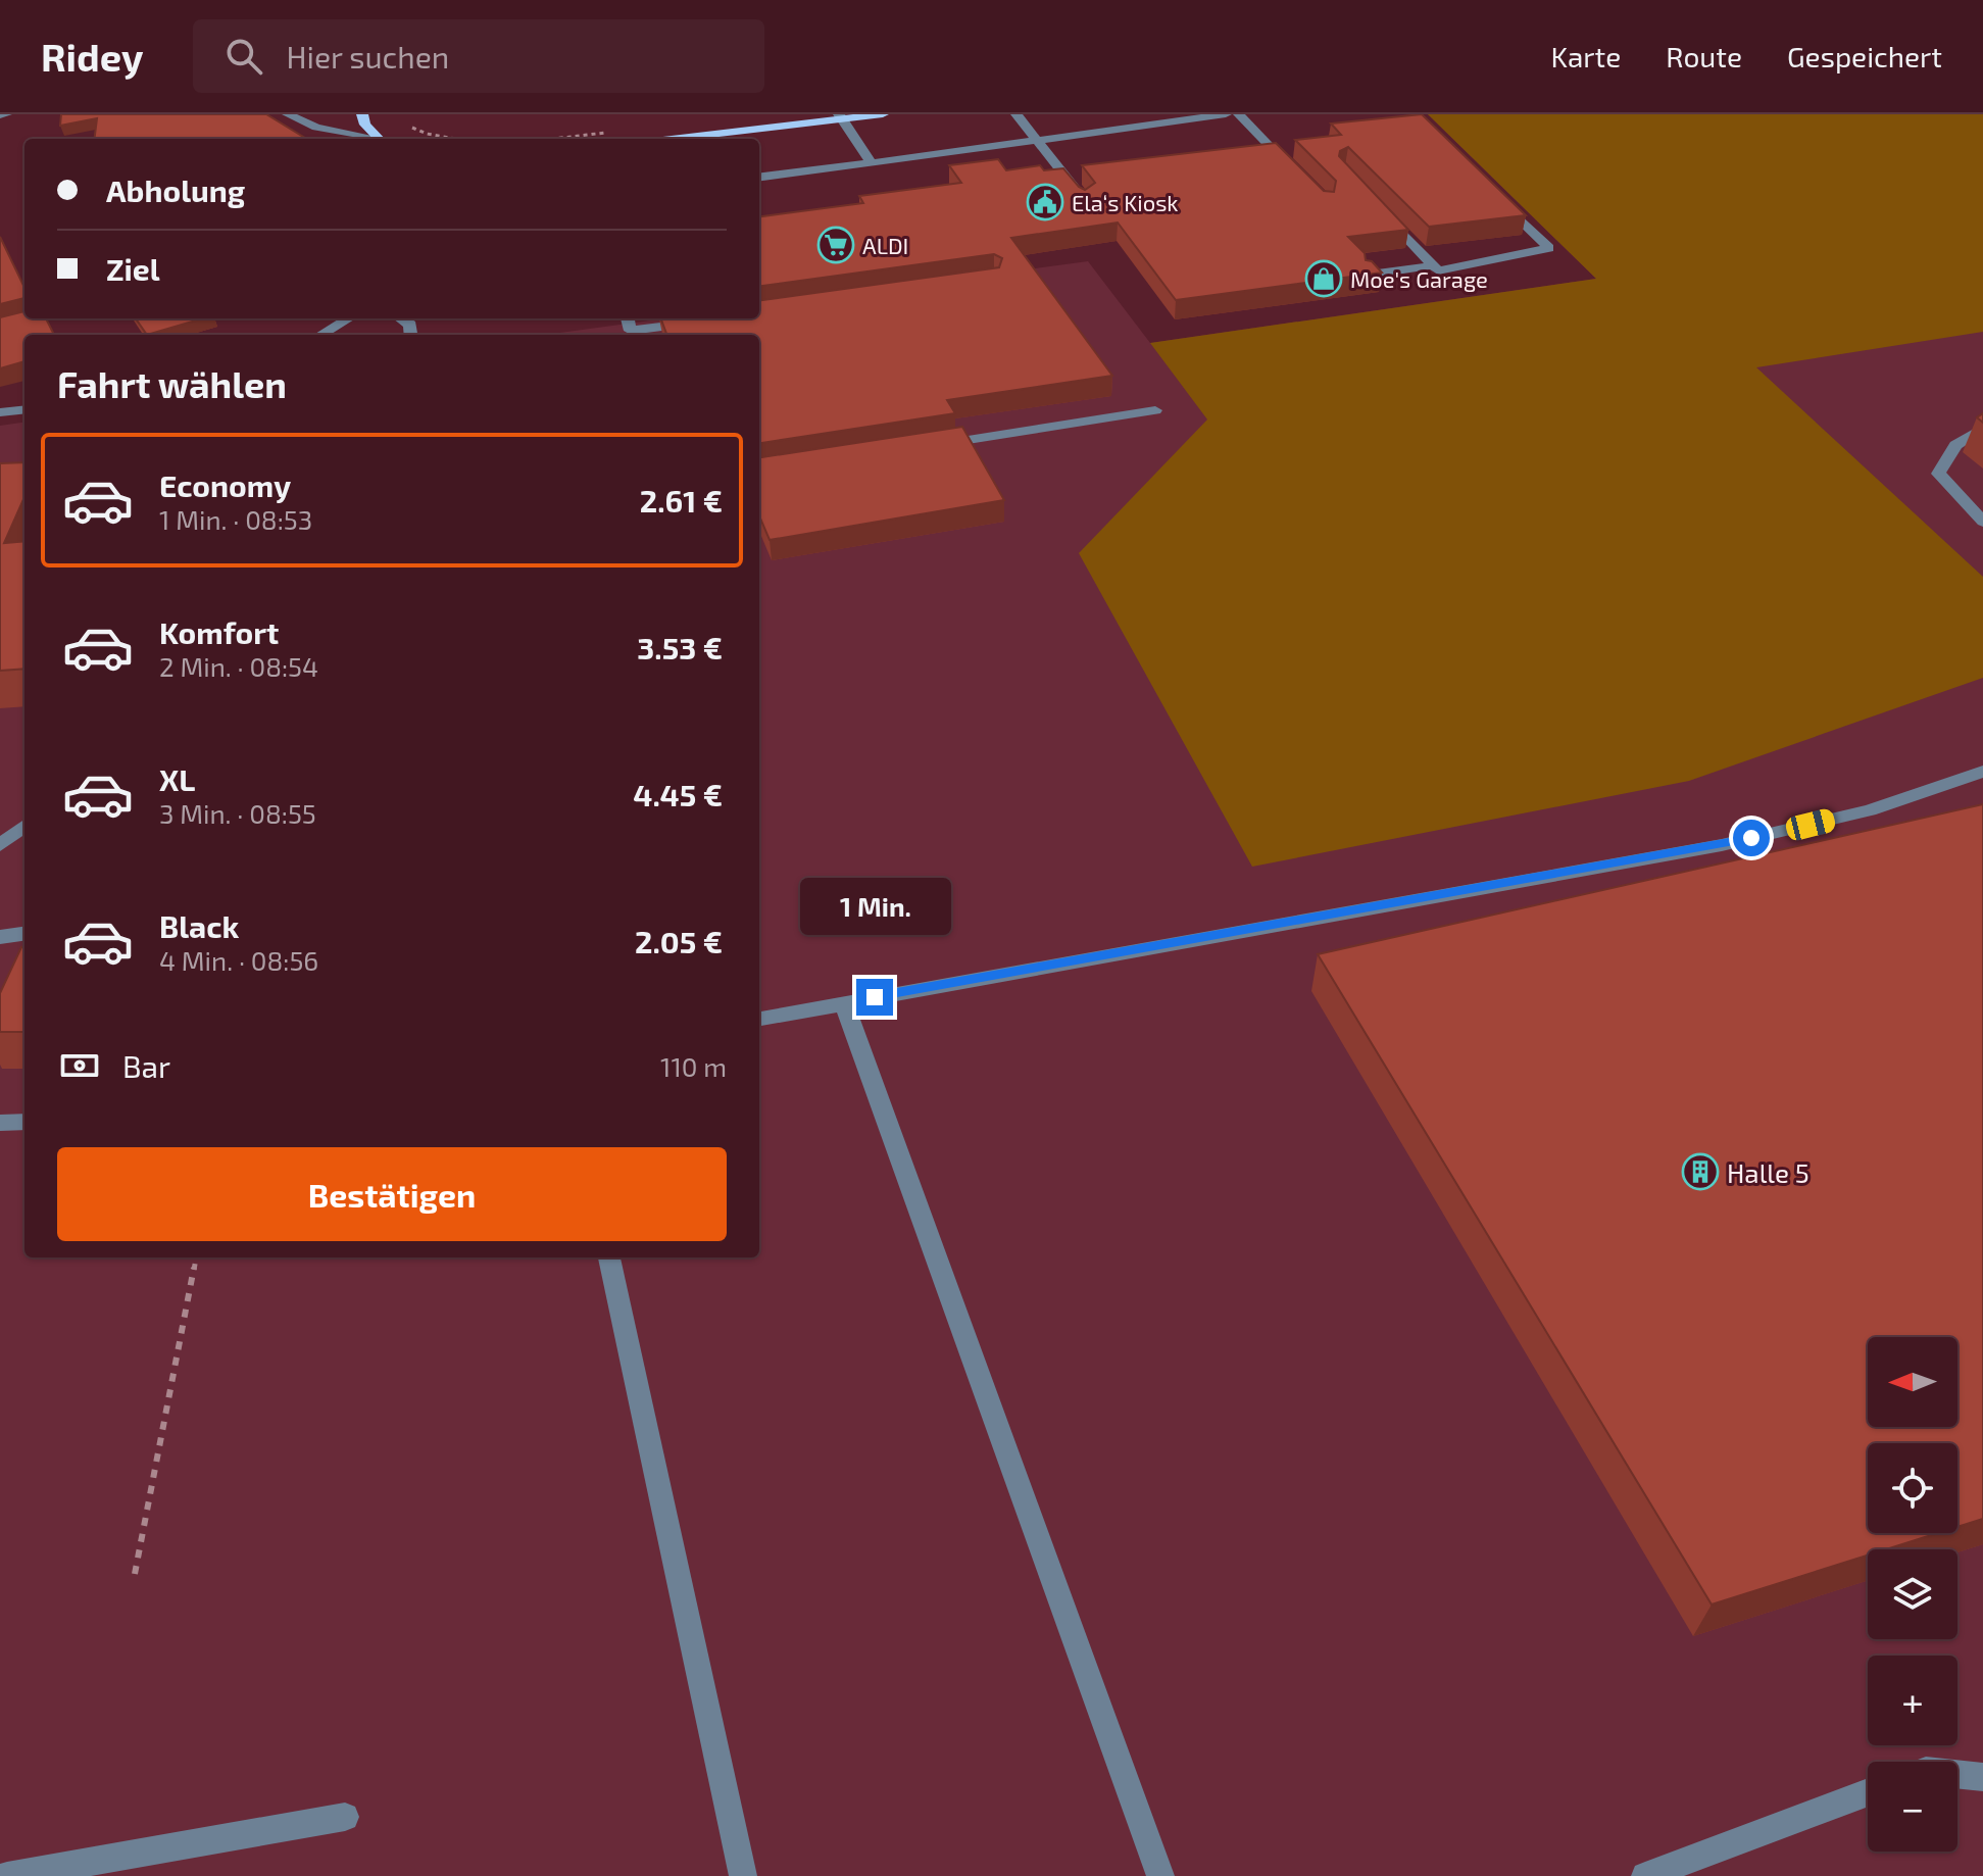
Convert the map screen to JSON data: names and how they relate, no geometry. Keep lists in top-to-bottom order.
{
  "places": {
    "public building": ["Ela‘s Kiosk"],
    "supermarket": ["ALDI"],
    "shop": ["Moe's Garage"],
    "building": ["Halle 5"]
  },
  "north": "left",
  "page": {
    "header": "Ridey",
    "search": "Hier suchen",
    "nav": ["Karte", "Route", "Gespeichert"],
    "banner": ["Abholung", "Ziel"],
    "heading": "Fahrt wählen",
    "list": [
      {
        "name": "Economy",
        "note": "1 Min. · 08:53",
        "value": "2.61 €"
      },
      {
        "name": "Komfort",
        "note": "2 Min. · 08:54",
        "value": "3.53 €"
      },
      {
        "name": "XL",
        "note": "3 Min. · 08:55",
        "value": "4.45 €"
      },
      {
        "name": "Black",
        "note": "4 Min. · 08:56",
        "value": "2.05 €"
      }
    ],
    "bubble": "1 Min.",
    "pay": ["Bar", "110 m"],
    "buttons": "Bestätigen",
    "map_buttons": ["+", "−"]
  }
}
